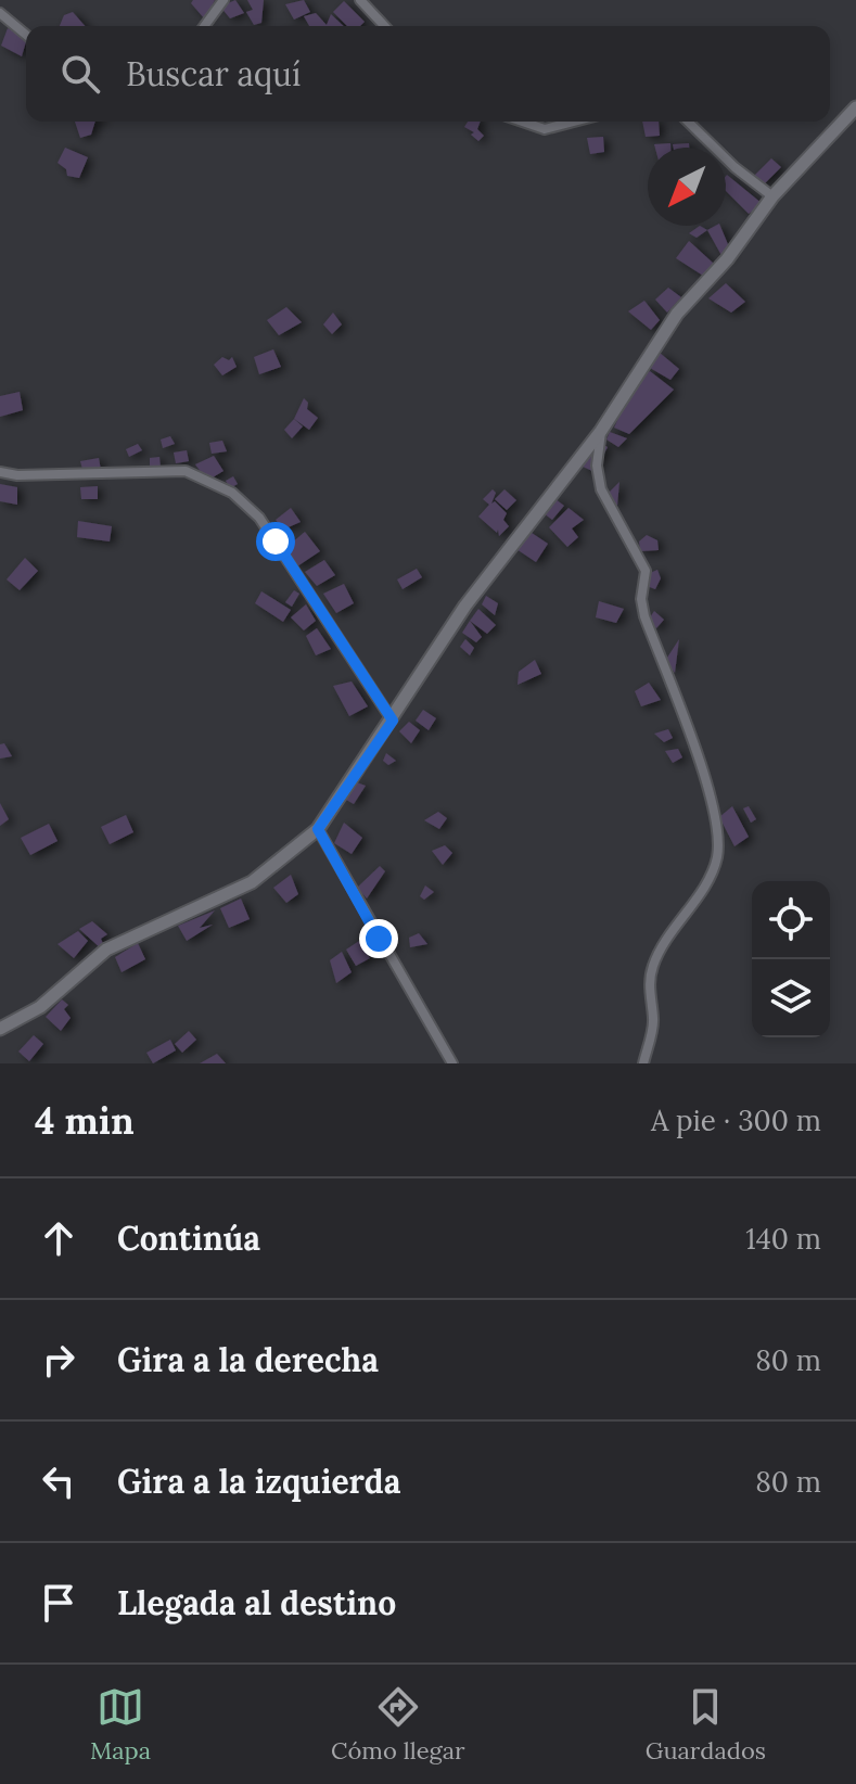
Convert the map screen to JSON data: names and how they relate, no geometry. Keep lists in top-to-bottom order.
{
  "north": "bottom left",
  "page": {
    "search": "Buscar aquí",
    "heading": ["4 min", "A pie · 300 m"],
    "list": [
      ["Continúa", "140 m"],
      ["Gira a la derecha", "80 m"],
      ["Gira a la izquierda", "80 m"],
      "Llegada al destino"
    ],
    "nav": ["Mapa", "Cómo llegar", "Guardados"]
  }
}
